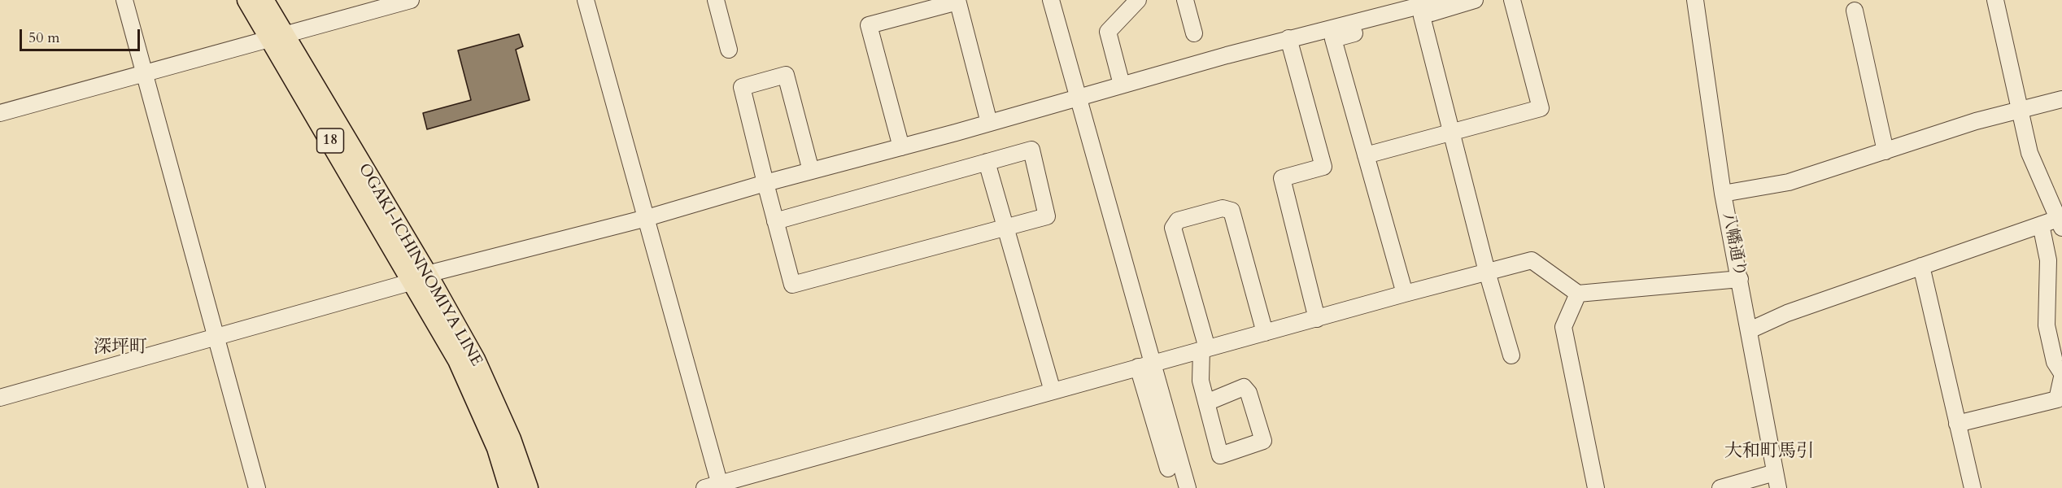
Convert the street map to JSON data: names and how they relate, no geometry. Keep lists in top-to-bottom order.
{
  "streets": {
    "main road": ["18", "OGAKI-ICHINNOMIYA LINE"],
    "street": ["八幡通り"]
  },
  "districts": ["深坪町", "大和町馬引"],
  "scale_bar": "50 m"
}
